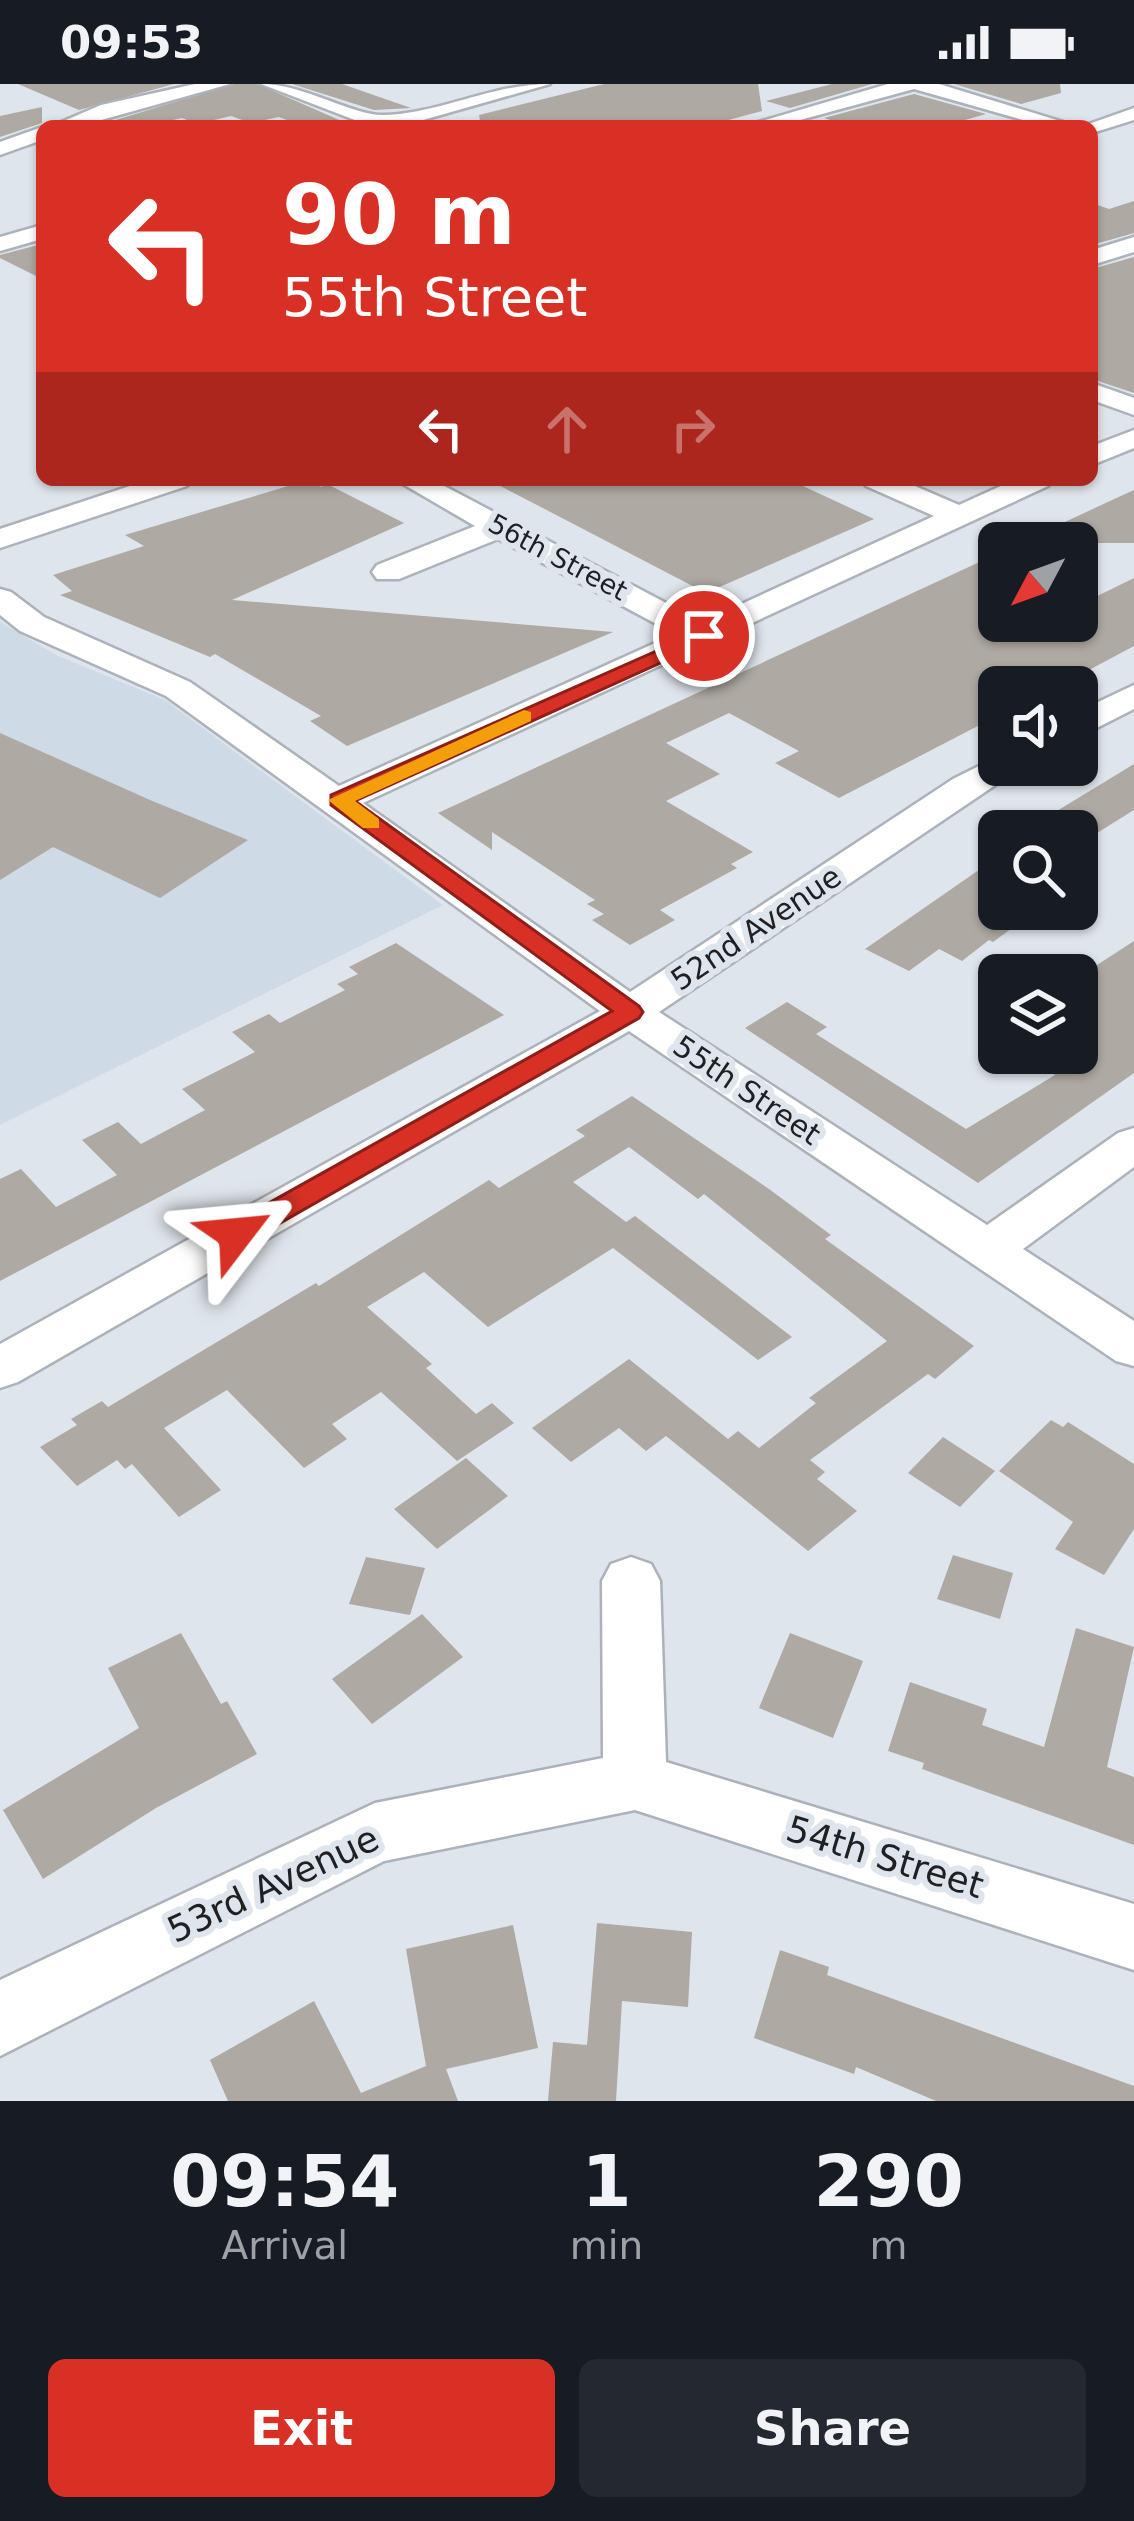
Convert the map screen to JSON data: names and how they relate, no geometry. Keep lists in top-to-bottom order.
{
  "streets": {
    "street": [
      "56th Street",
      "52nd Avenue",
      "55th Street",
      "54th Street",
      "53rd Avenue"
    ]
  },
  "crossings": [
    ["52nd Avenue", "55th Street"],
    ["54th Street", "53rd Avenue"]
  ],
  "north": "bottom left",
  "page": {
    "status": "09:53",
    "turn": ["90 m", "55th Street"],
    "eta": [
      "09:54",
      "Arrival",
      "1",
      "min",
      "290",
      "m"
    ],
    "buttons": ["Exit", "Share"]
  }
}
